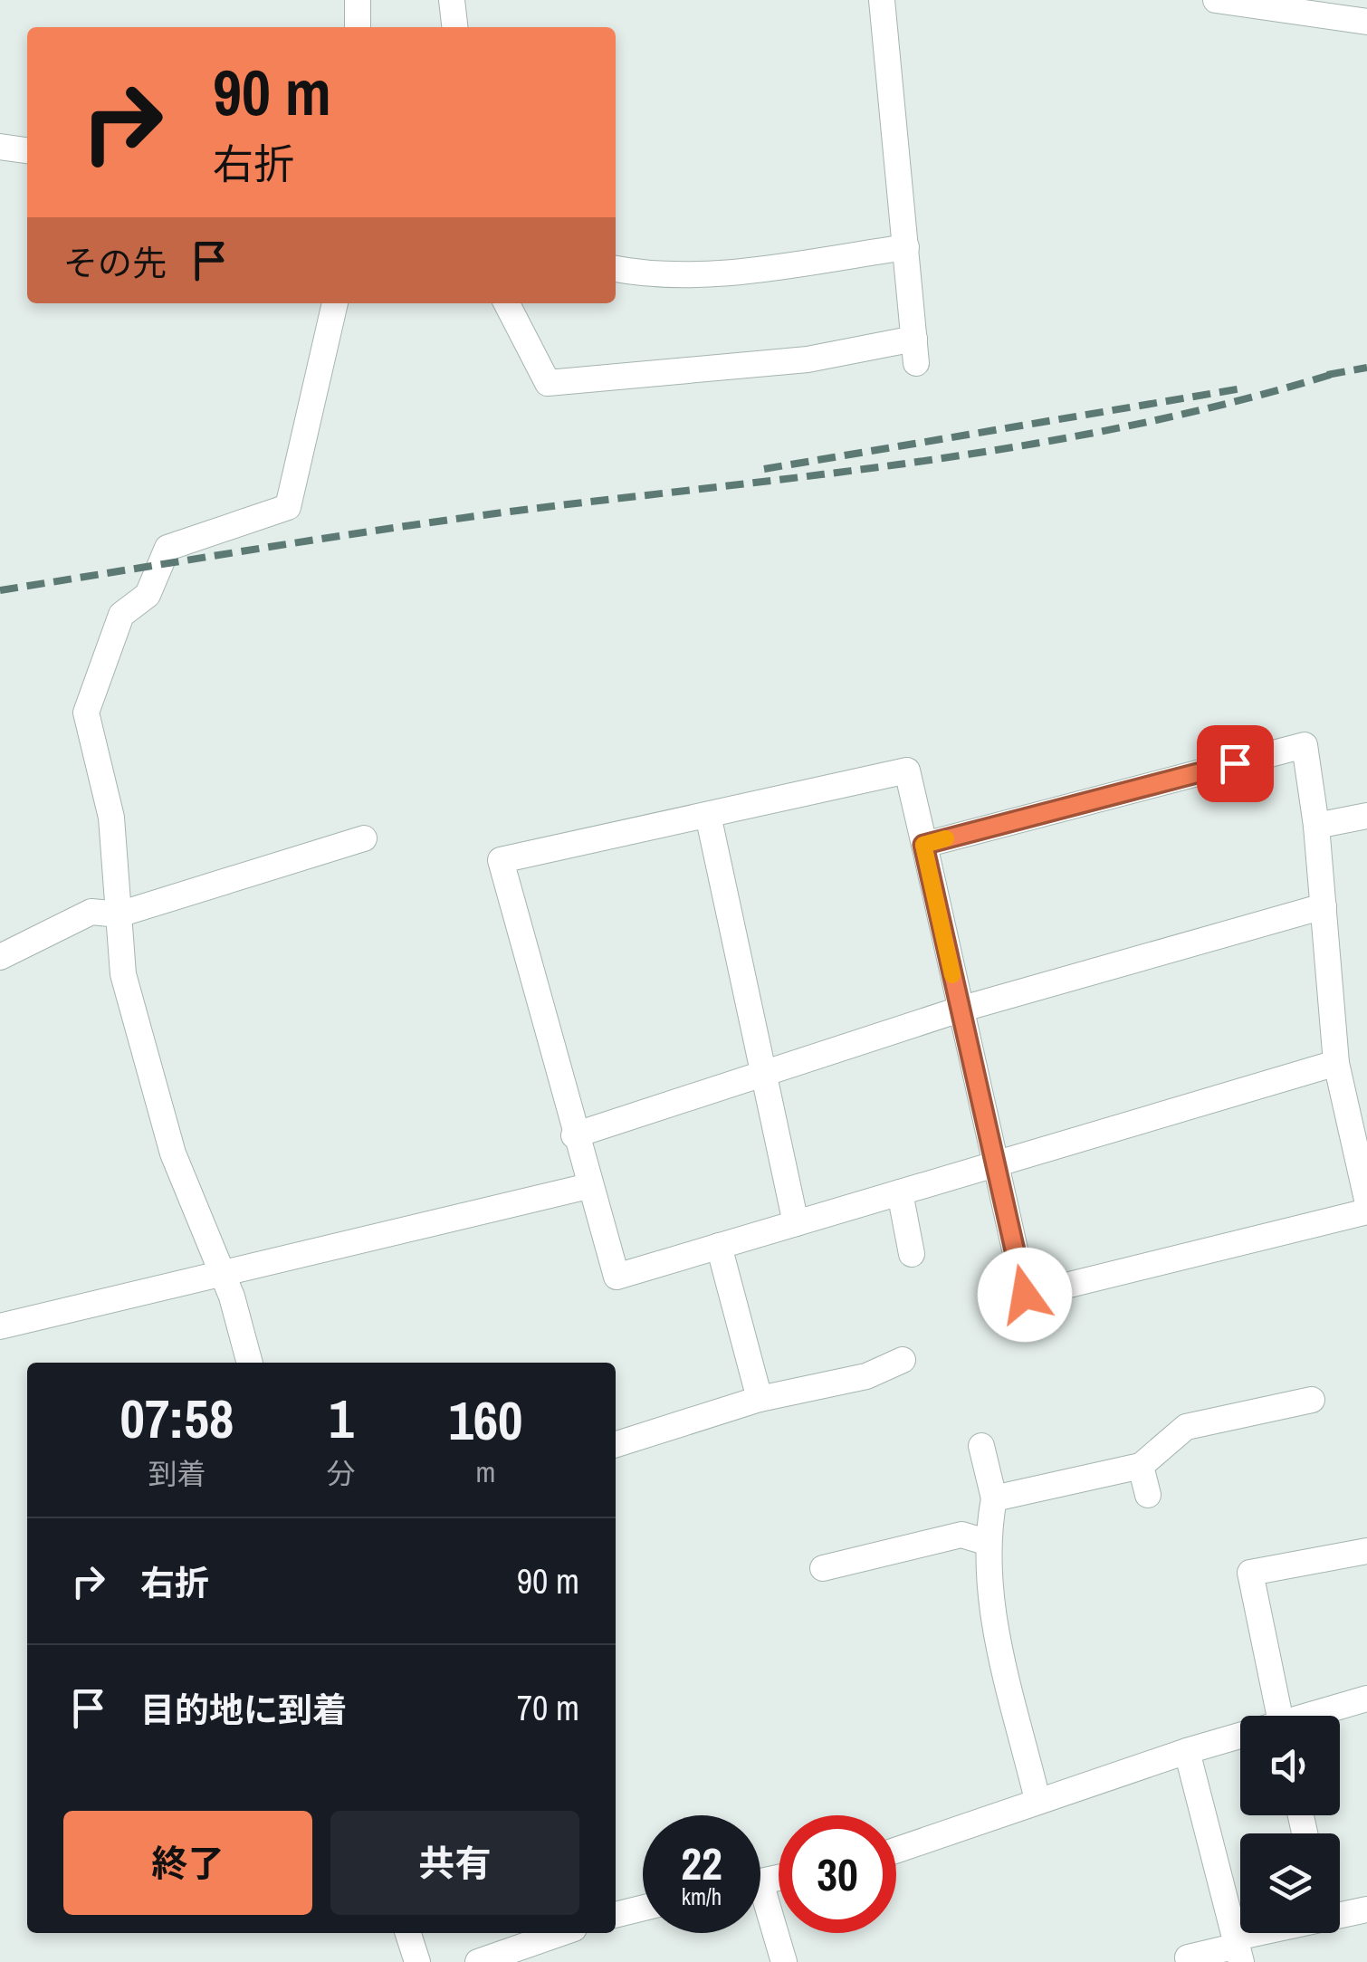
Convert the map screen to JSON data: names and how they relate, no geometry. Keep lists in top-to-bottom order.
{
  "page": {
    "turn": ["90 m", "右折"],
    "then": "その先",
    "eta": [
      "07:58",
      "到着",
      "1",
      "分",
      "160",
      "m"
    ],
    "list": [
      {
        "name": "右折",
        "value": "90 m"
      },
      {
        "name": "目的地に到着",
        "value": "70 m"
      }
    ],
    "buttons": ["終了", "共有"],
    "speed": "22 km/h",
    "limit": "30"
  }
}
